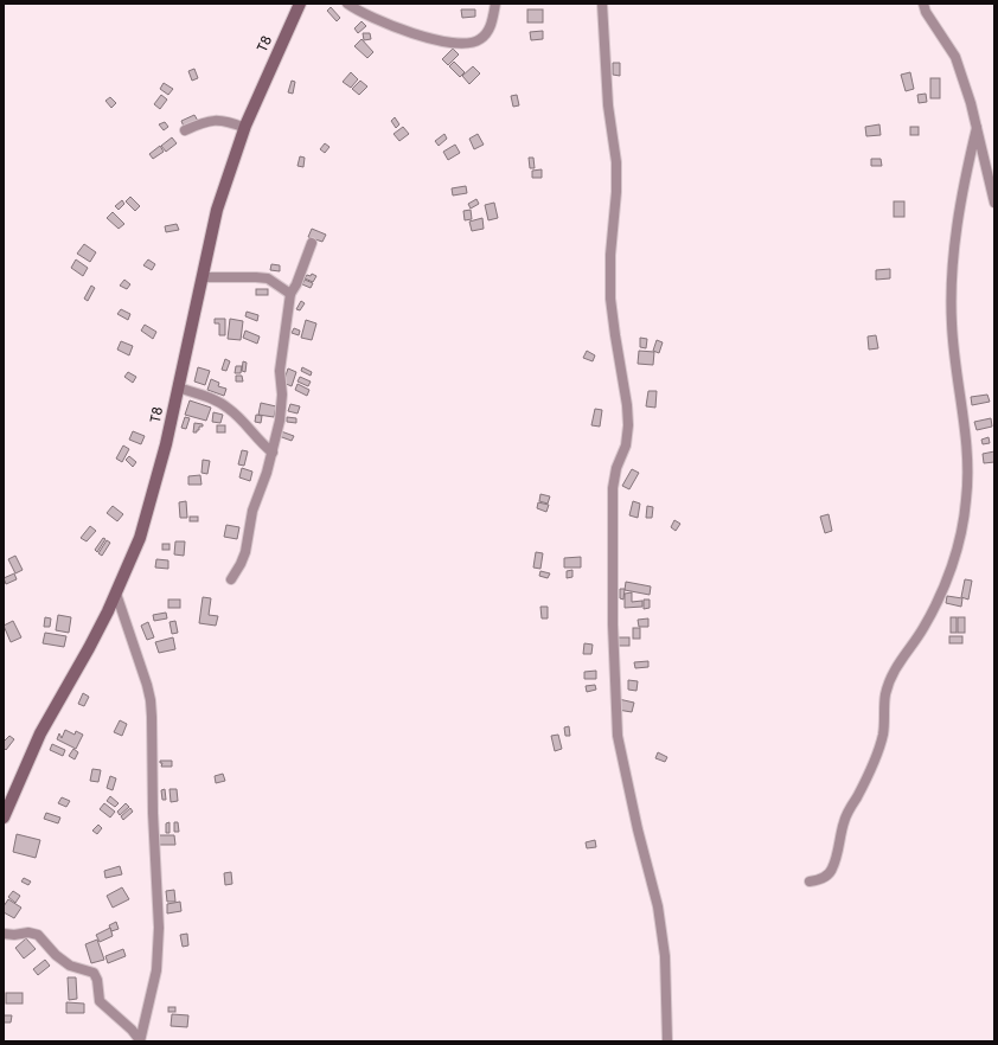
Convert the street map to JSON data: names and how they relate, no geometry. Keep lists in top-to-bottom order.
{
  "streets": {
    "street": ["T8"]
  }
}
